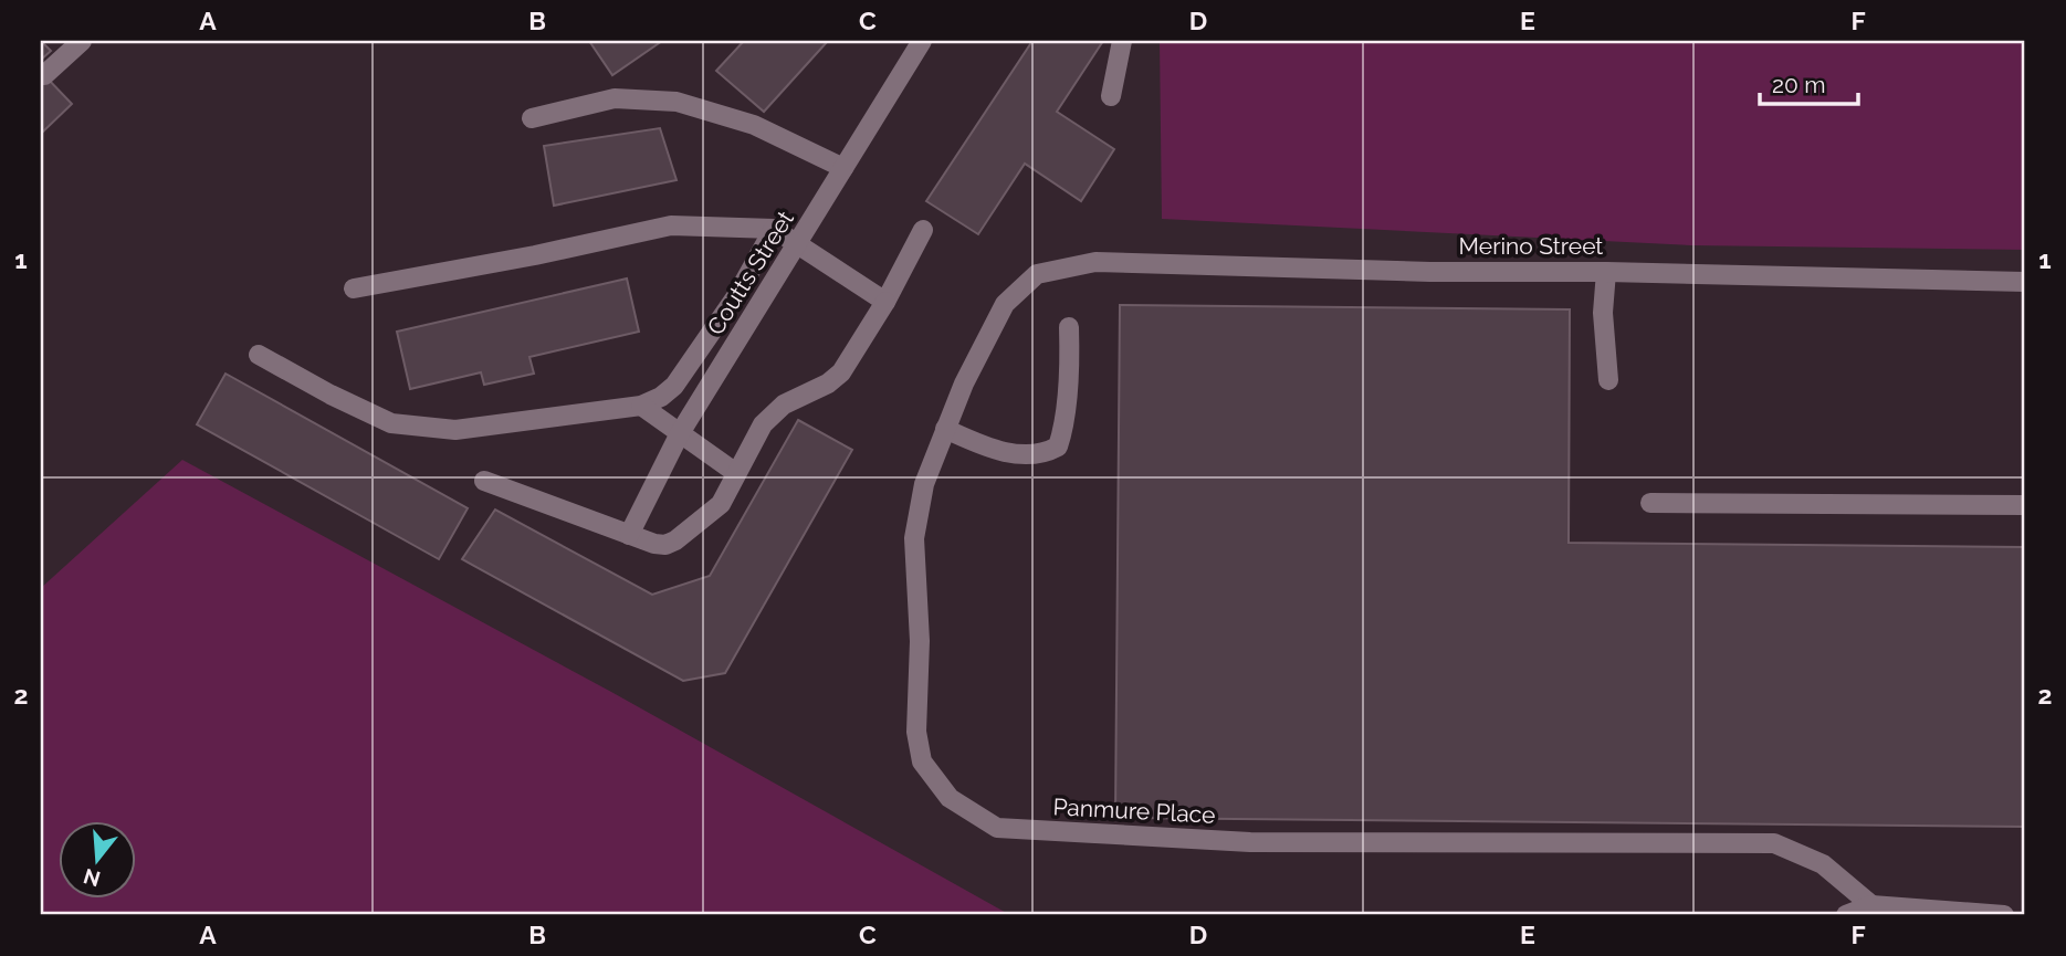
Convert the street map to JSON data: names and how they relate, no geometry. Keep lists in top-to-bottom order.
{
  "streets": {
    "lane": ["Merino Street", "Coutts Street", "Panmure Place"]
  },
  "crossings": [
    ["Merino Street", "Panmure Place"]
  ],
  "scale_bar": "20 m",
  "north": "bottom",
  "grid": {
    "columns": [
      "A",
      "B",
      "C",
      "D",
      "E",
      "F"
    ],
    "rows": ["1", "2"]
  }
}
